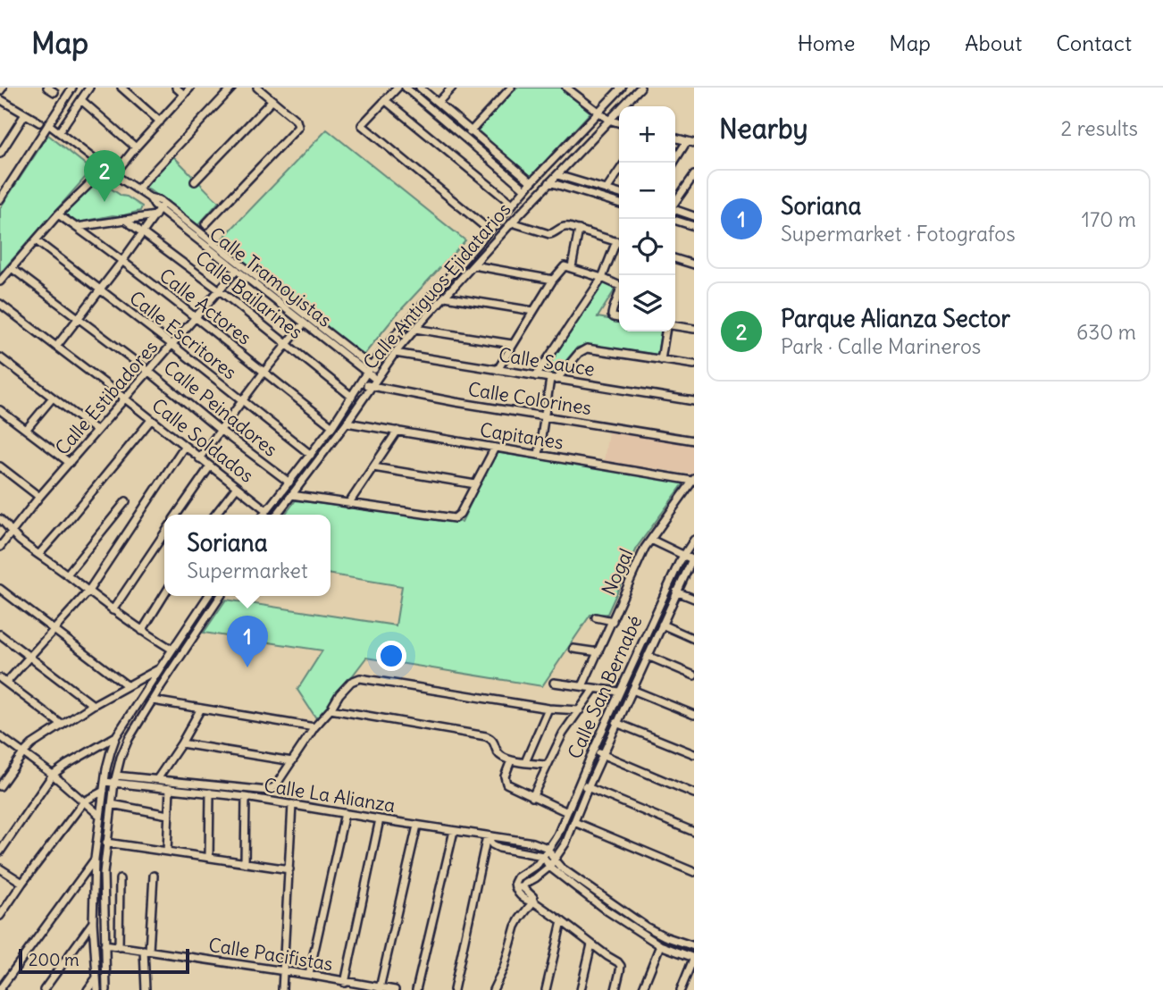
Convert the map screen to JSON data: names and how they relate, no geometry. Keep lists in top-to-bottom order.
{
  "streets": {
    "street": [
      "Calle Tramoyistas",
      "Calle Antiguos Ejidatarios",
      "Calle Bailarines",
      "Calle Actores",
      "Calle Escritores",
      "Calle Sauce",
      "Calle Estibadores",
      "Calle Colorines",
      "Calle Peinadores",
      "Capitanes",
      "Calle Soldados",
      "Nogal",
      "Calle San Bernabé",
      "Calle La Alianza",
      "Calle Pacifistas"
    ]
  },
  "crossings": [
    ["Calle Tramoyistas", "Calle Antiguos Ejidatarios"],
    ["Calle Tramoyistas", "Calle Estibadores"],
    ["Calle Antiguos Ejidatarios", "Calle Bailarines"],
    ["Calle Antiguos Ejidatarios", "Calle Actores"],
    ["Calle Antiguos Ejidatarios", "Calle Escritores"],
    ["Calle Antiguos Ejidatarios", "Calle Sauce"],
    ["Calle Antiguos Ejidatarios", "Calle Colorines"],
    ["Calle Antiguos Ejidatarios", "Calle Peinadores"],
    ["Calle Antiguos Ejidatarios", "Capitanes"],
    ["Calle Antiguos Ejidatarios", "Calle Soldados"],
    ["Calle Bailarines", "Calle Estibadores"],
    ["Calle Actores", "Calle Estibadores"],
    ["Calle Escritores", "Calle Estibadores"],
    ["Calle Estibadores", "Calle Peinadores"],
    ["Calle Estibadores", "Calle Soldados"],
    ["Capitanes", "Nogal"],
    ["Calle San Bernabé", "Calle La Alianza"]
  ],
  "scale_bar": "200 m",
  "page": {
    "header": "Map",
    "nav": [
      "Home",
      "Map",
      "About",
      "Contact"
    ],
    "heading": ["Nearby", "2 results"],
    "map_buttons": ["+", "−"],
    "pins": ["2", "1"],
    "list": [
      {
        "mark": "1",
        "name": "Soriana",
        "note": "Supermarket · Fotografos",
        "value": "170 m"
      },
      {
        "mark": "2",
        "name": "Parque Alianza Sector",
        "note": "Park · Calle Marineros",
        "value": "630 m"
      }
    ],
    "popup": ["Soriana", "Supermarket"],
    "scale": "200 m"
  }
}
